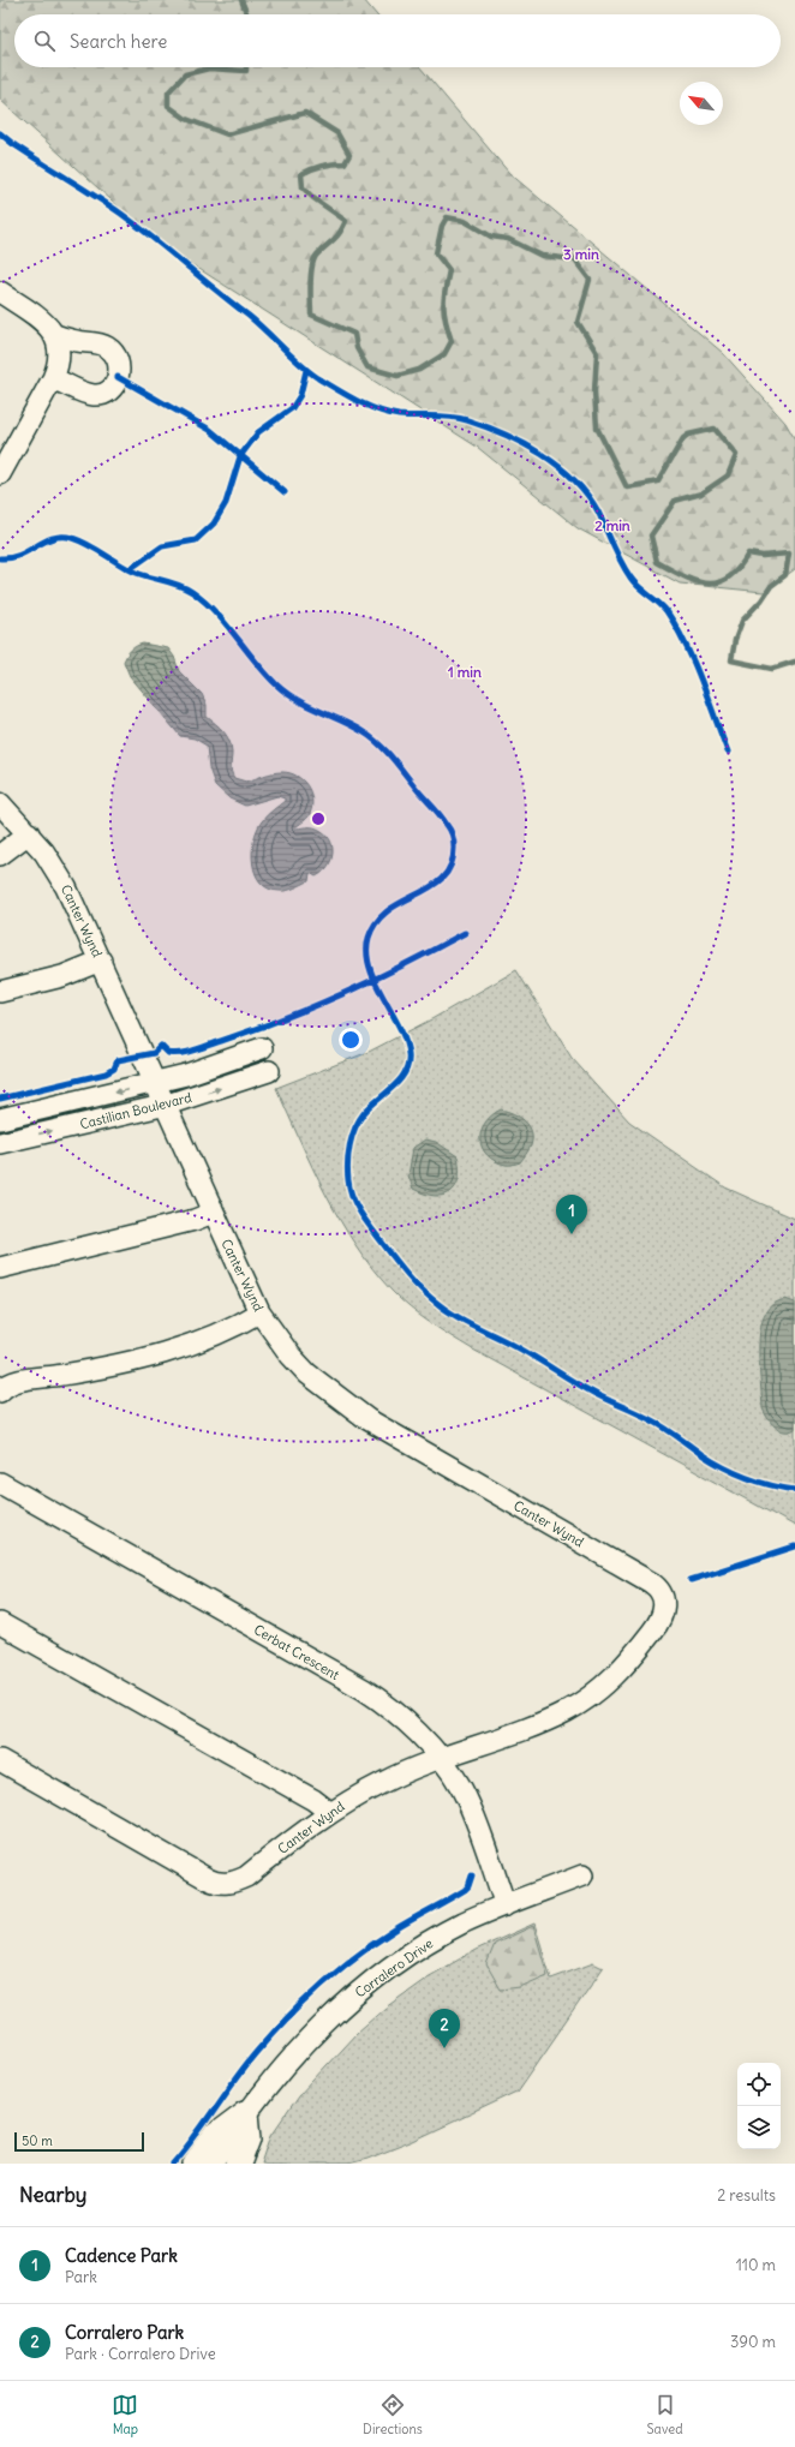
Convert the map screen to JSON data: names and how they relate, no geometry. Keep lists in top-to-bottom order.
{
  "streets": {
    "street": [
      "Canter Wynd",
      "Castilian Boulevard",
      "Cerbat Crescent",
      "Corralero Drive"
    ]
  },
  "crossings": [
    ["Canter Wynd", "Castilian Boulevard"],
    ["Canter Wynd", "Cerbat Crescent"],
    ["Cerbat Crescent", "Corralero Drive"]
  ],
  "scale_bar": "50 m",
  "north": "top left",
  "page": {
    "search": "Search here",
    "pins": ["1", "2"],
    "scale": "50 m",
    "heading": ["Nearby", "2 results"],
    "list": [
      {
        "mark": "1",
        "name": "Cadence Park",
        "note": "Park",
        "value": "110 m"
      },
      {
        "mark": "2",
        "name": "Corralero Park",
        "note": "Park · Corralero Drive",
        "value": "390 m"
      }
    ],
    "nav": ["Map", "Directions", "Saved"]
  },
  "rings": ["3 min", "2 min", "1 min"]
}
